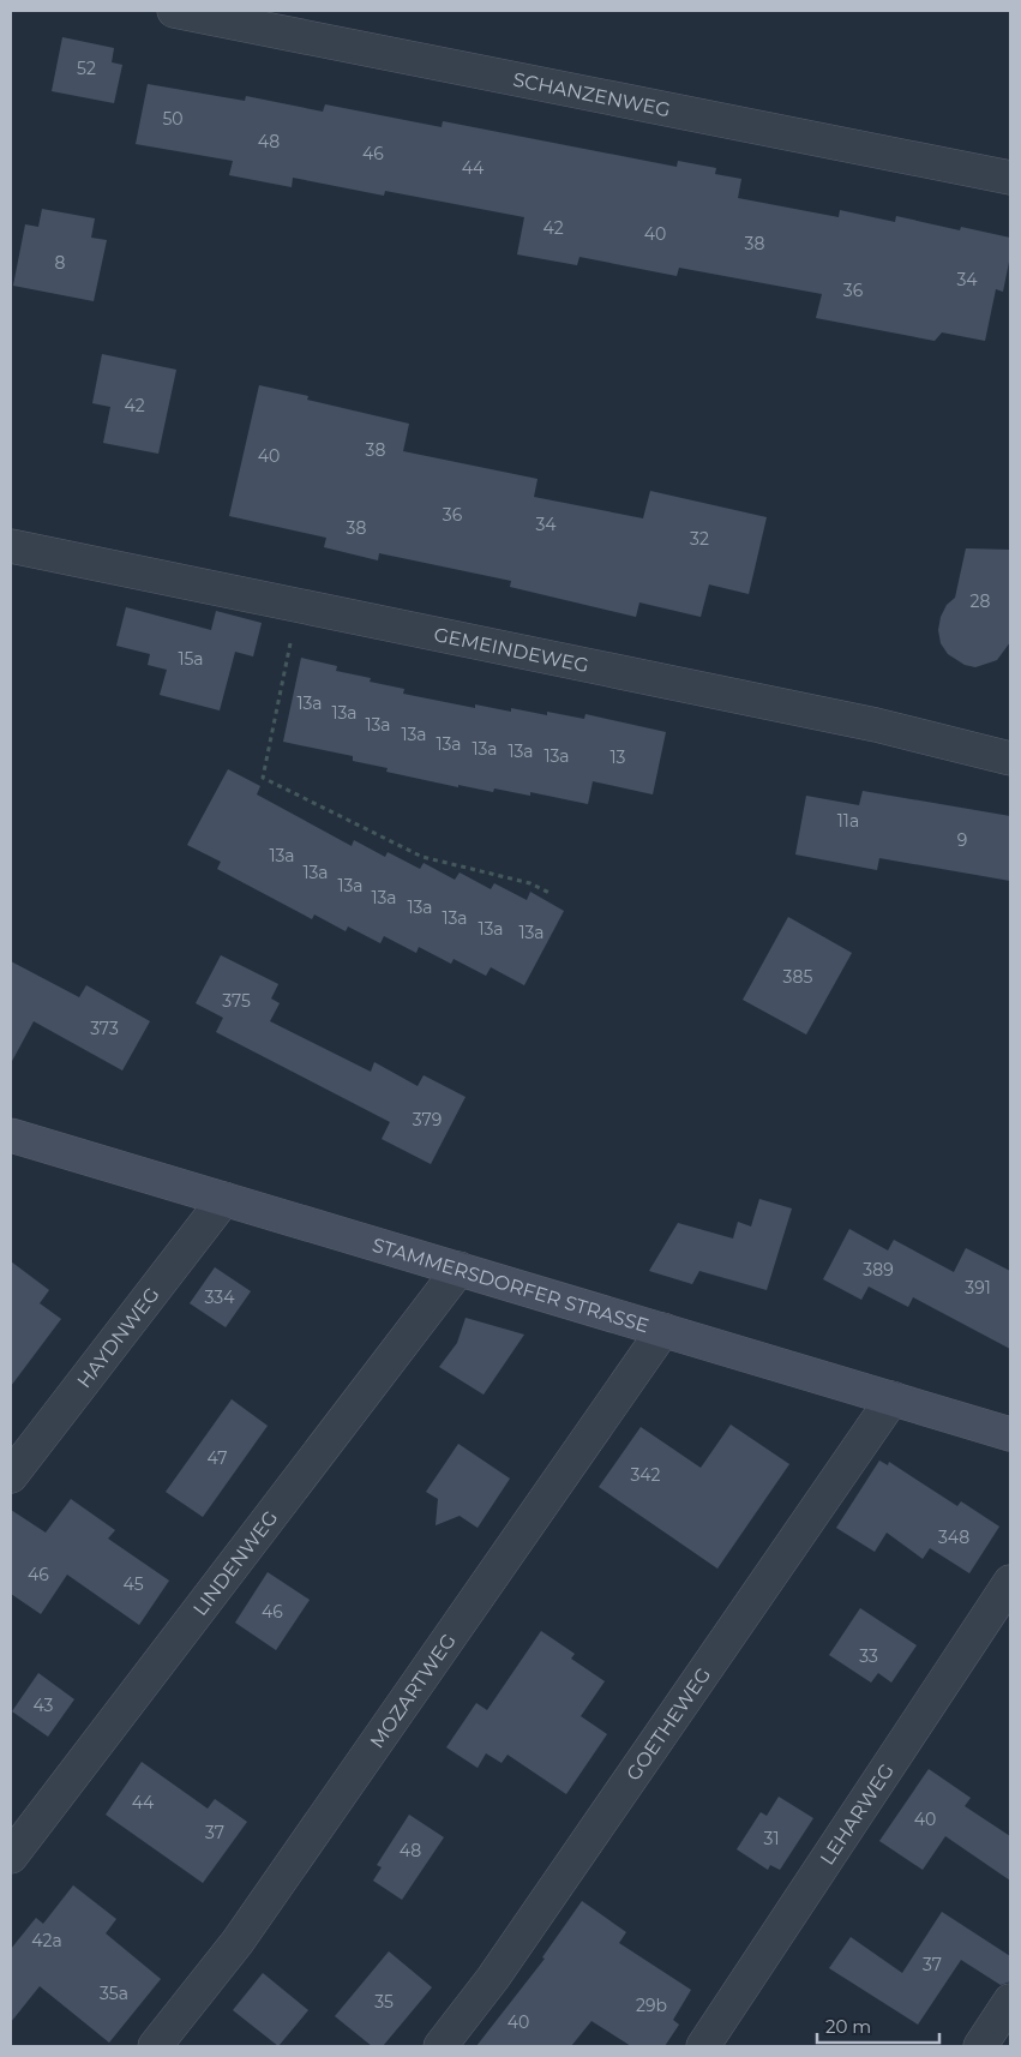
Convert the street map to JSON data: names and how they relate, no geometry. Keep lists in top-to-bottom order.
{
  "streets": {
    "main road": ["STAMMERSDORFER STRASSE"],
    "street": [
      "SCHANZENWEG",
      "GEMEINDEWEG",
      "HAYDNWEG",
      "LINDENWEG",
      "MOZARTWEG",
      "GOETHEWEG",
      "LEHARWEG"
    ]
  },
  "crossings": [
    ["STAMMERSDORFER STRASSE", "HAYDNWEG"],
    ["STAMMERSDORFER STRASSE", "LINDENWEG"],
    ["STAMMERSDORFER STRASSE", "MOZARTWEG"],
    ["STAMMERSDORFER STRASSE", "GOETHEWEG"]
  ],
  "house_numbers": [
    "52",
    "50",
    "48",
    "46",
    "44",
    "42",
    "40",
    "38",
    "8",
    "34",
    "36",
    "42",
    "38",
    "40",
    "36",
    "34",
    "38",
    "32",
    "28",
    "15a",
    "13a",
    "13a",
    "13a",
    "13a",
    "13a",
    "13a",
    "13a",
    "13a",
    "13",
    "11a",
    "9",
    "13a",
    "13a",
    "13a",
    "13a",
    "13a",
    "13a",
    "13a",
    "13a",
    "385",
    "375",
    "373",
    "379",
    "389",
    "391",
    "334",
    "47",
    "342",
    "348",
    "46",
    "45",
    "46",
    "33",
    "43",
    "44",
    "40",
    "37",
    "31",
    "48",
    "42a",
    "37",
    "35a",
    "35",
    "29b",
    "40"
  ],
  "scale_bar": "20 m"
}
